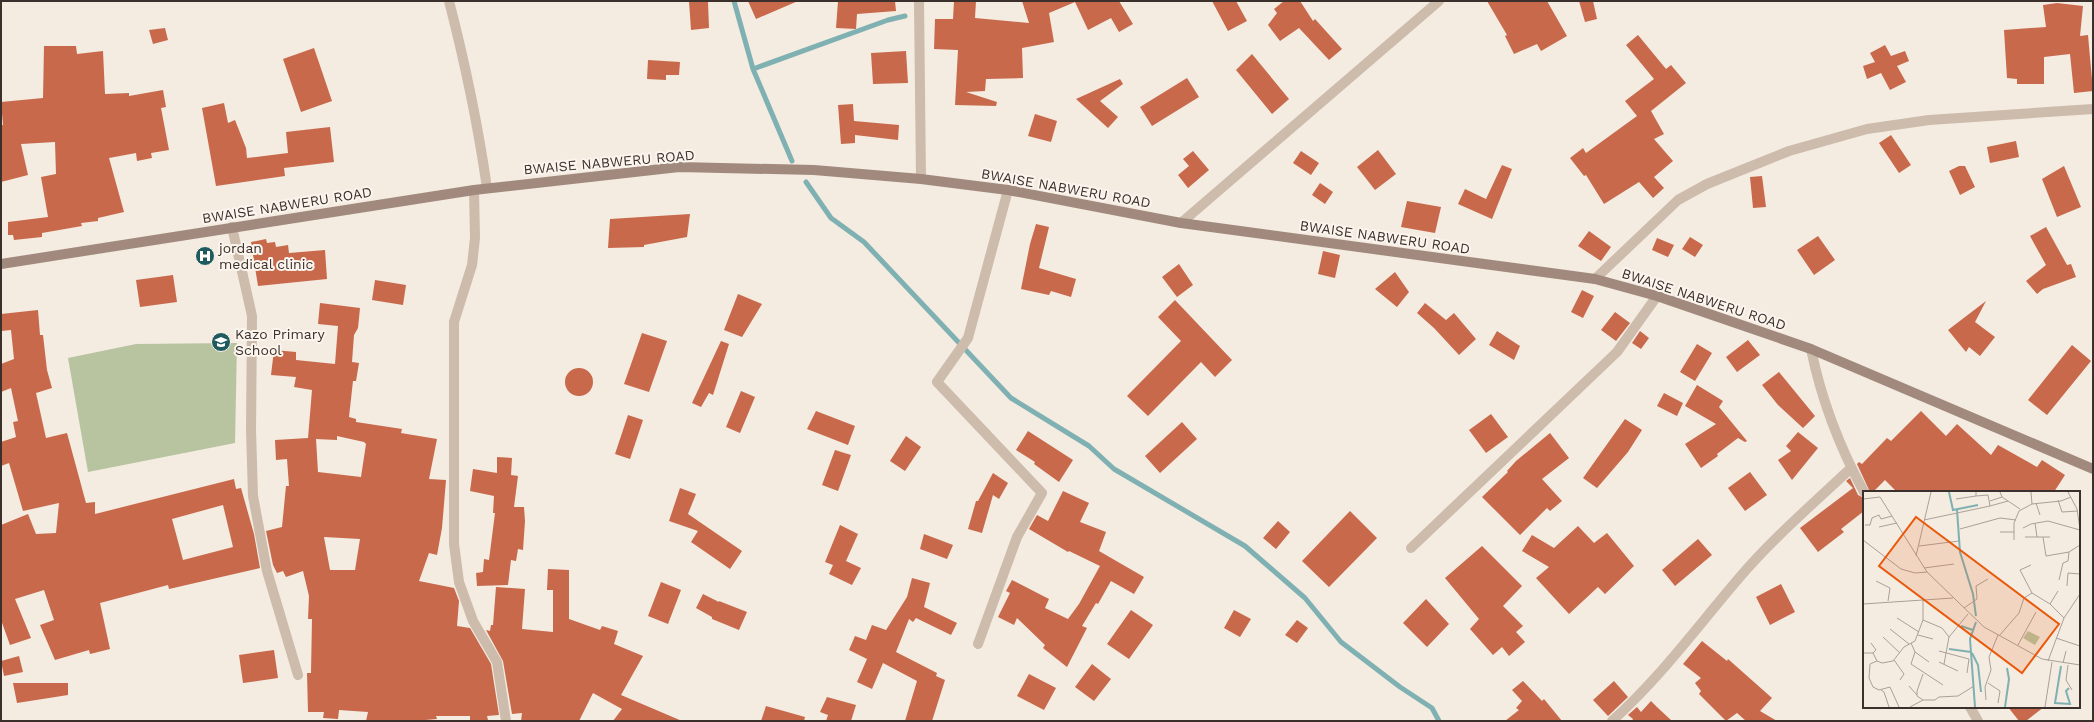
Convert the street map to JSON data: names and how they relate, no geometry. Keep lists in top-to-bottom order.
{
  "streets": {
    "main road": ["BWAISE NABWERU ROAD"]
  },
  "places": {
    "hospital": ["jordan medical clinic"],
    "school or university": ["Kazo Primary School"]
  }
}
